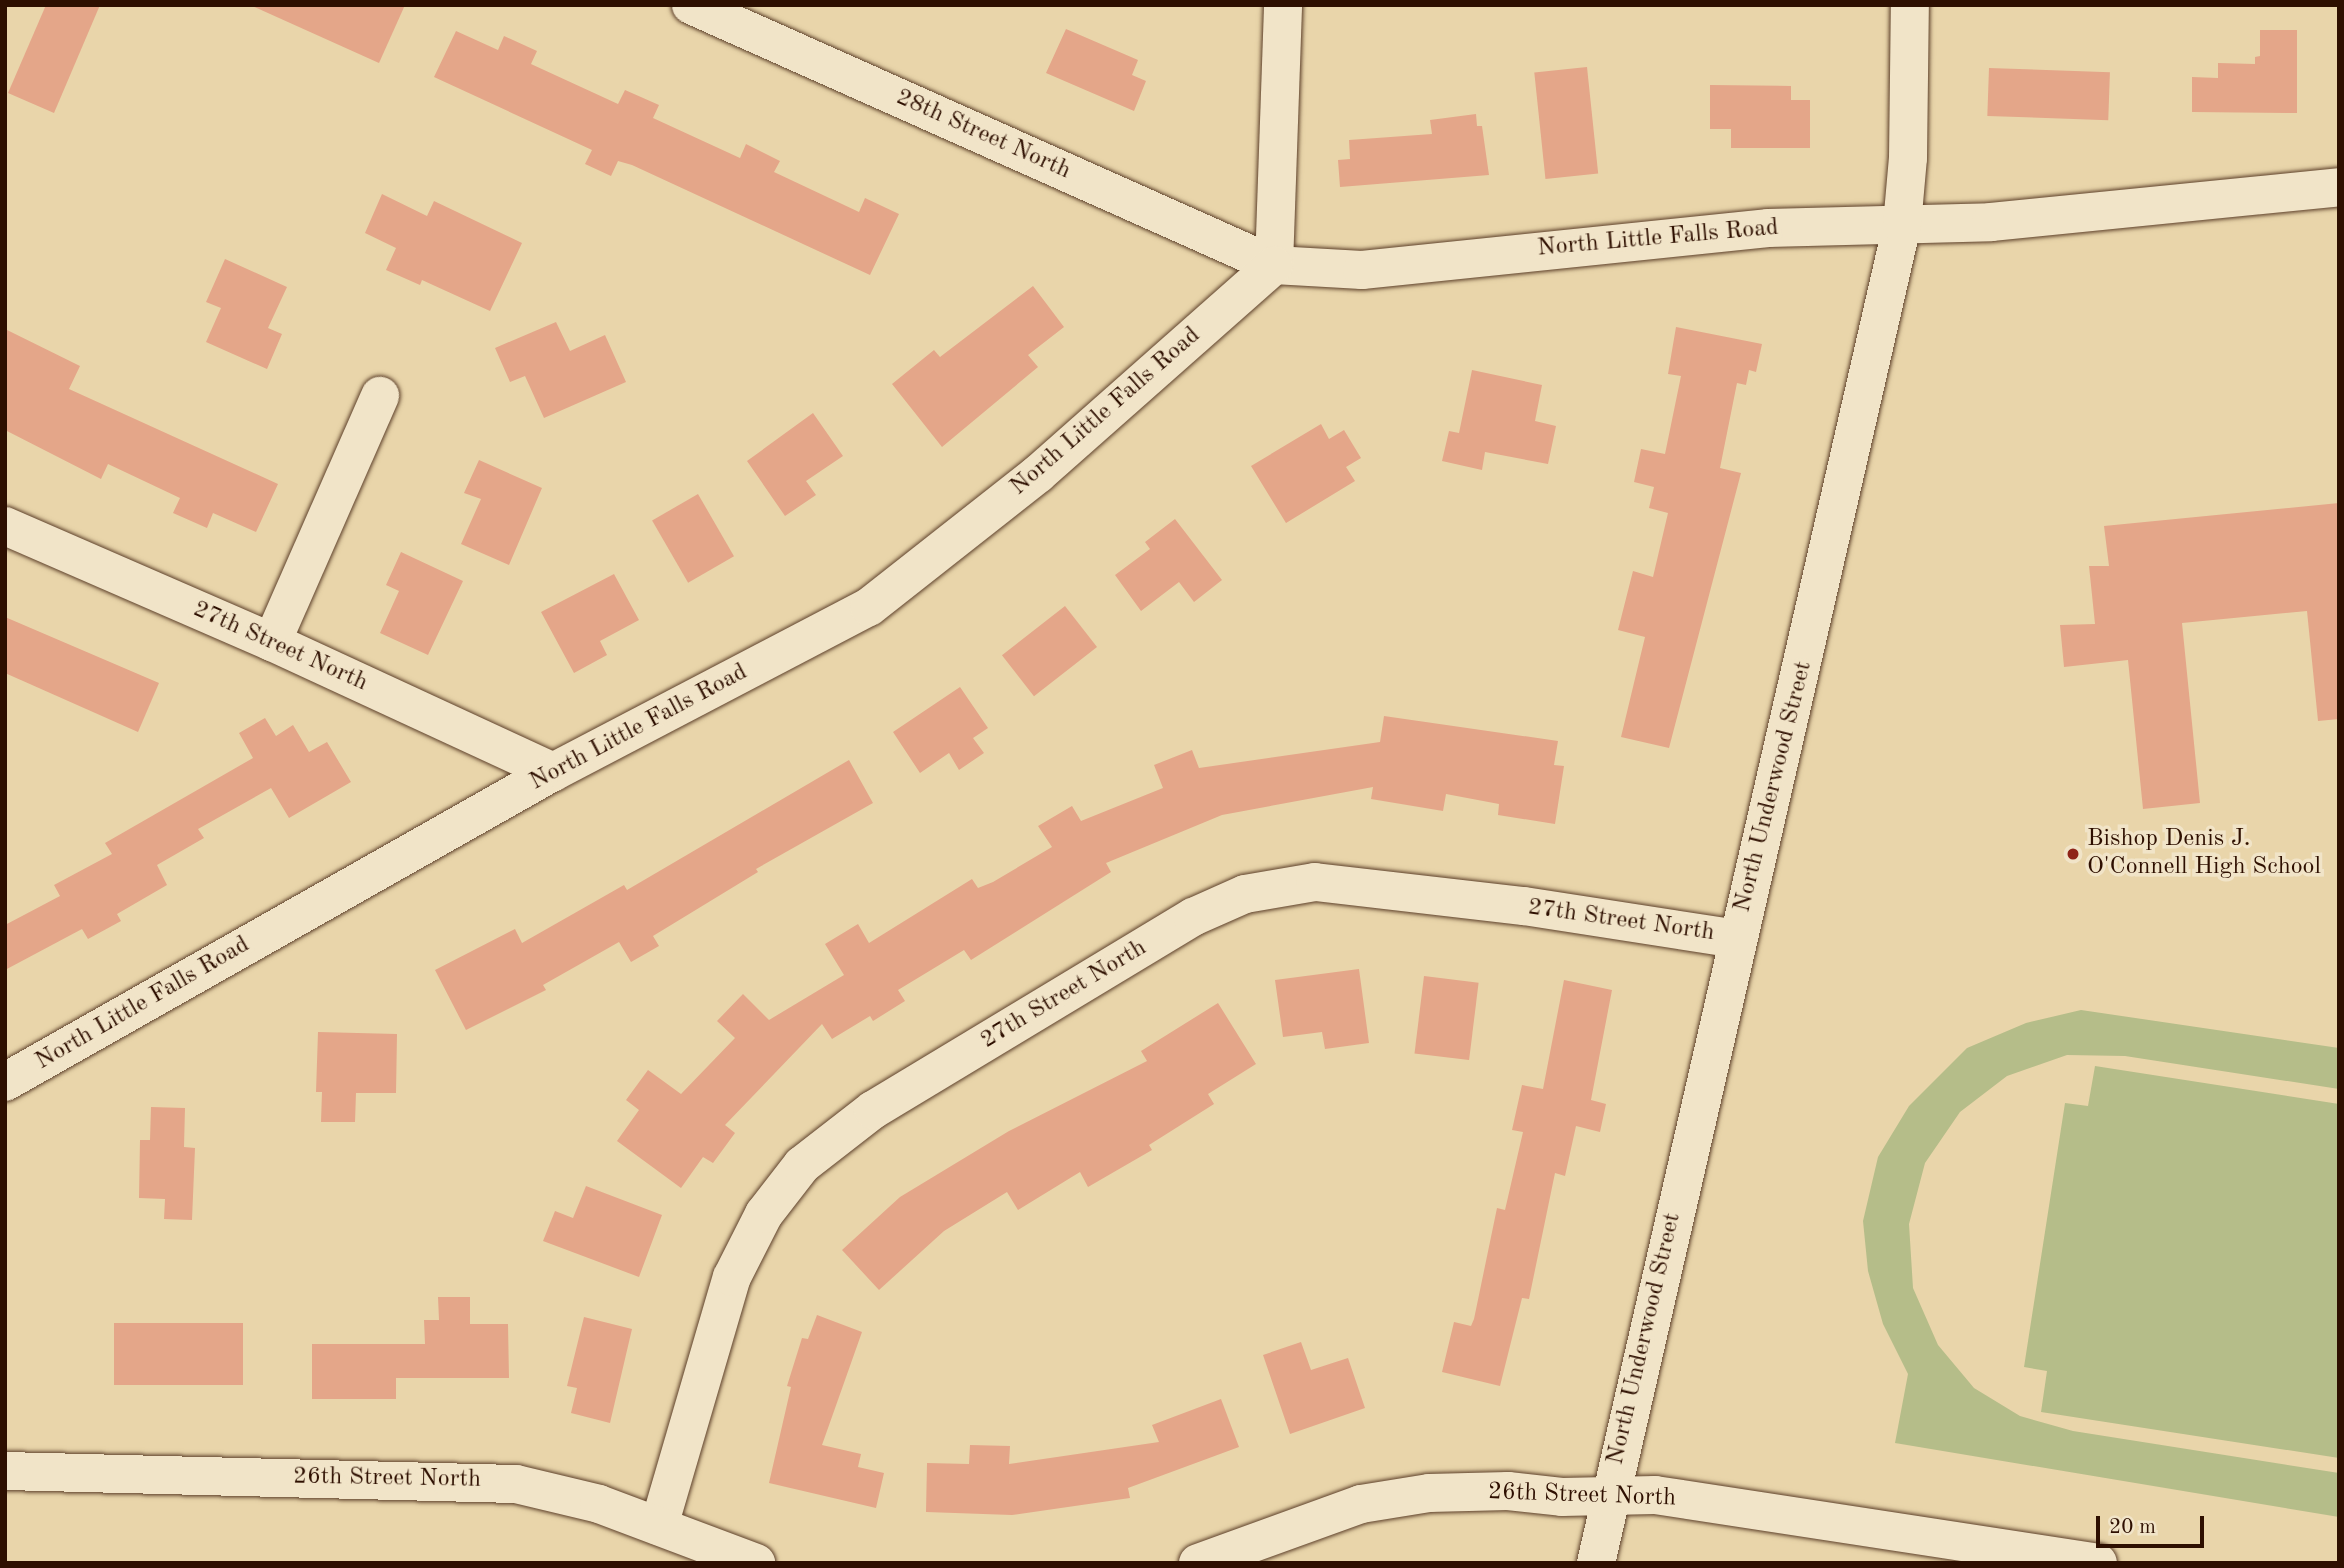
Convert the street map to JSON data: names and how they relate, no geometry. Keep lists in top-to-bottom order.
{
  "streets": {
    "street": [
      "28th Street North",
      "North Little Falls Road",
      "27th Street North",
      "North Underwood Street",
      "26th Street North"
    ]
  },
  "crossings": [
    ["28th Street North", "North Little Falls Road"],
    ["North Little Falls Road", "27th Street North"],
    ["North Little Falls Road", "North Underwood Street"],
    ["27th Street North", "North Underwood Street"],
    ["27th Street North", "26th Street North"],
    ["North Underwood Street", "26th Street North"]
  ],
  "places": ["Bishop Denis J. O'Connell High School"],
  "scale_bar": "20 m"
}
